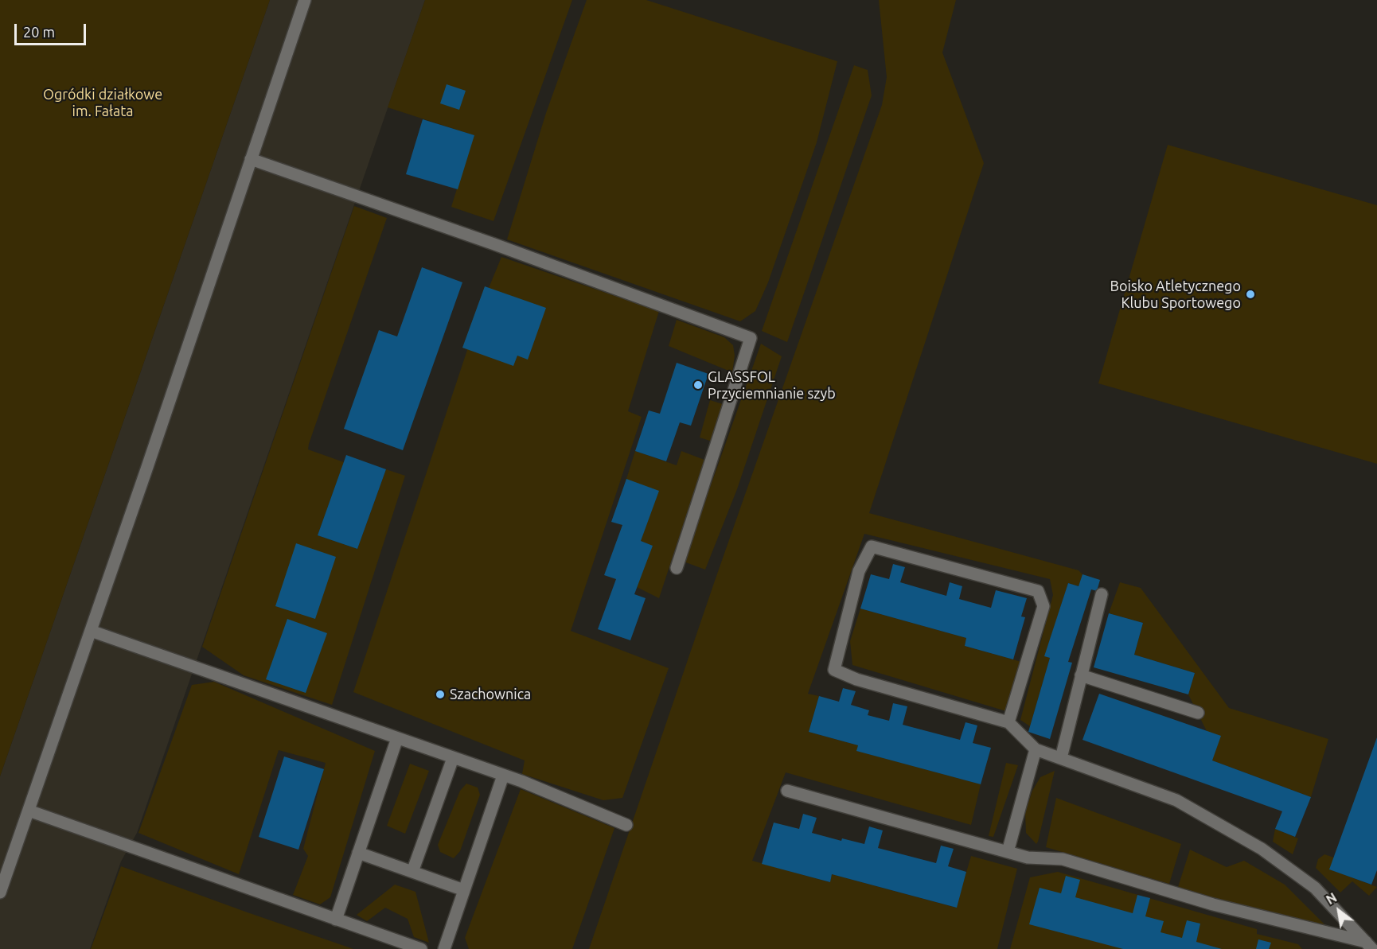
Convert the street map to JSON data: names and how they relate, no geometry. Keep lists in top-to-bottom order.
{
  "parks": ["Ogródki działkowe im. Fałata"],
  "places": ["Boisko Atletycznego Klubu Sportowego", "GLASSFOL Przyciemnianie szyb", "Szachownica"],
  "scale_bar": "20 m",
  "north": "top left"
}
